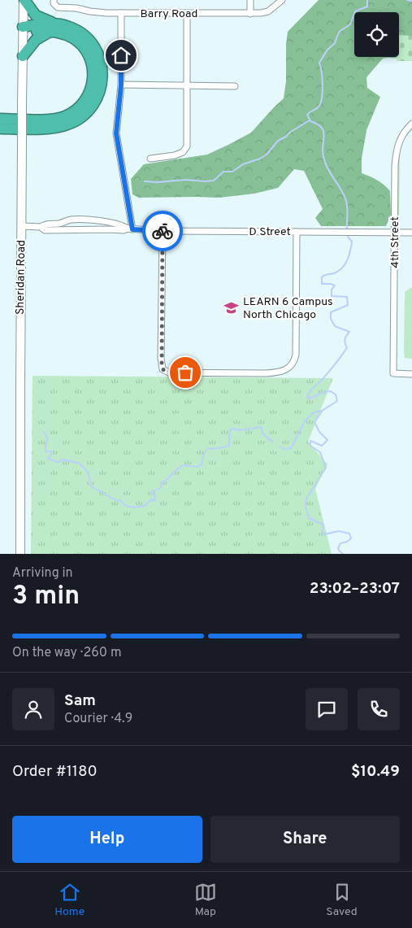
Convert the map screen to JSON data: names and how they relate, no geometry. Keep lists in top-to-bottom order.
{
  "streets": {
    "main road": ["Sheridan Road"],
    "street": ["Barry Road", "D Street", "4th Street"]
  },
  "crossings": [
    ["D Street", "4th Street"],
    ["D Street", "Sheridan Road"]
  ],
  "places": {
    "school or university": ["LEARN 6 Campus North Chicago"]
  },
  "page": {
    "heading": ["3 min", "Arriving in", "23:02–23:07"],
    "panel": [
      "Sam",
      "Courier · 4.9",
      "Order #1180",
      "$10.49"
    ],
    "bar": "On the way · 260 m",
    "buttons": ["Help", "Share"],
    "tabs": ["Home", "Map", "Saved"]
  }
}
